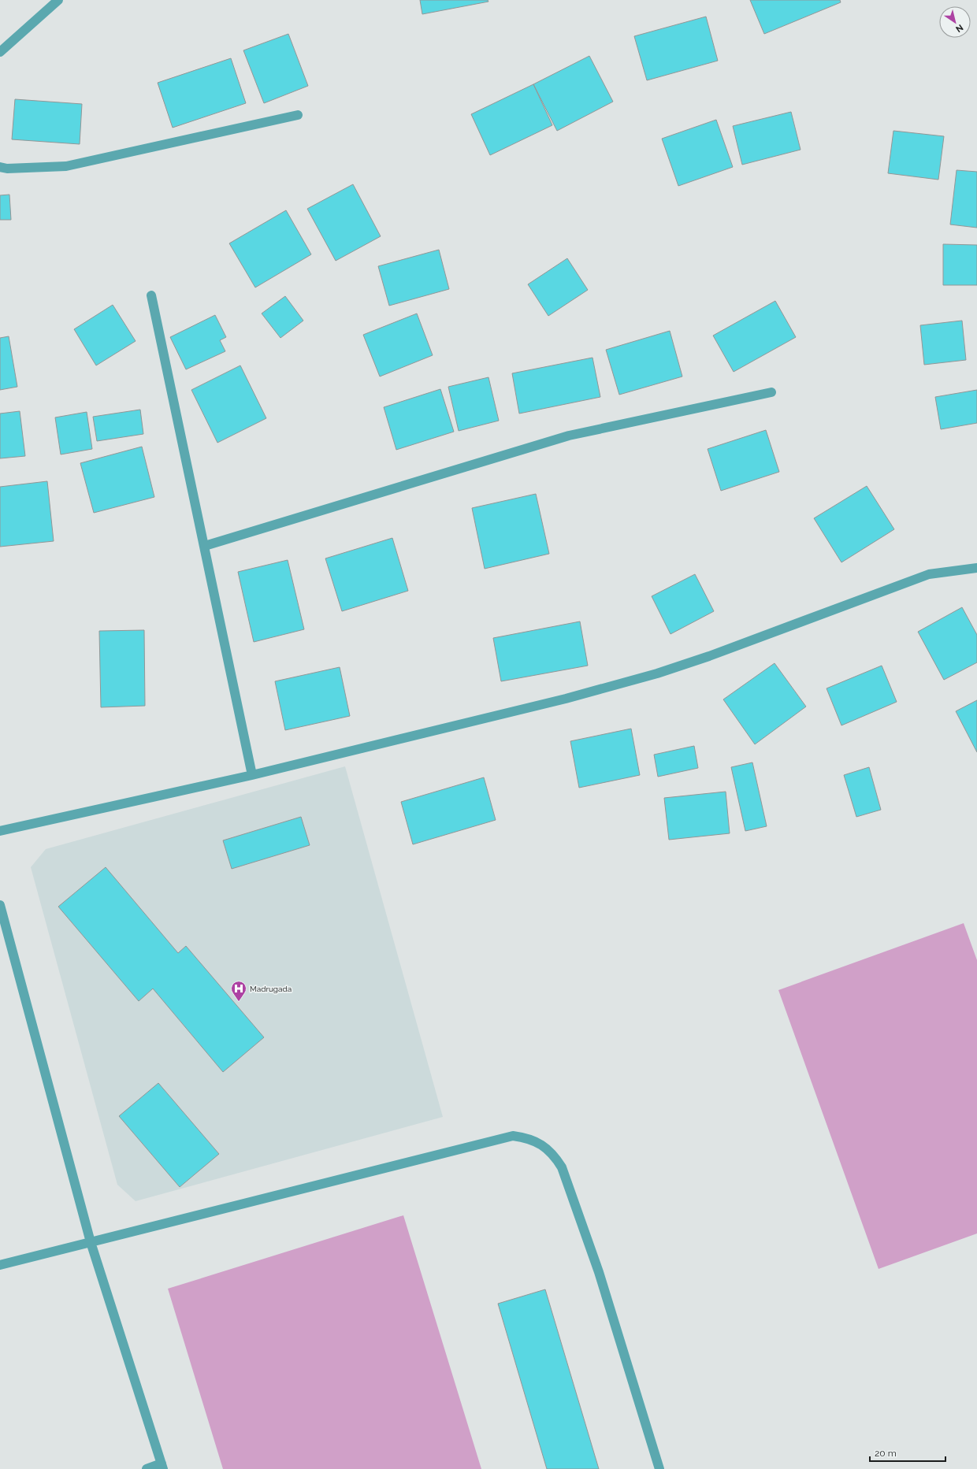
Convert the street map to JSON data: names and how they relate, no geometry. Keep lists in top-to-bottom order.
{
  "places": {
    "hospital": ["Madrugada"]
  },
  "scale_bar": "20 m",
  "north": "bottom right"
}
